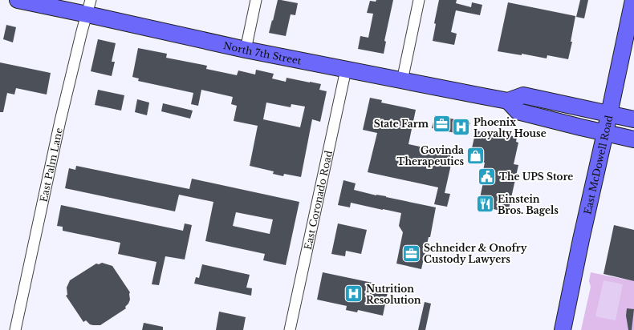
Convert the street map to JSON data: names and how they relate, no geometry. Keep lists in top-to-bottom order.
{
  "streets": {
    "main road": ["North 7th Street", "East McDowell Road"],
    "street": ["East Palm Lane", "East Coronado Road"]
  },
  "crossings": [
    ["North 7th Street", "East Palm Lane"],
    ["North 7th Street", "East Coronado Road"]
  ],
  "places": {
    "office": ["State Farm", "Schneider & Onofry Custody Lawyers"],
    "hospital": ["Phoenix Loyalty House", "Nutrition Resolution"],
    "shop": ["Govinda Therapeutics"],
    "public building": ["The UPS Store"],
    "restaurant": ["Einstein Bros. Bagels"]
  }
}
